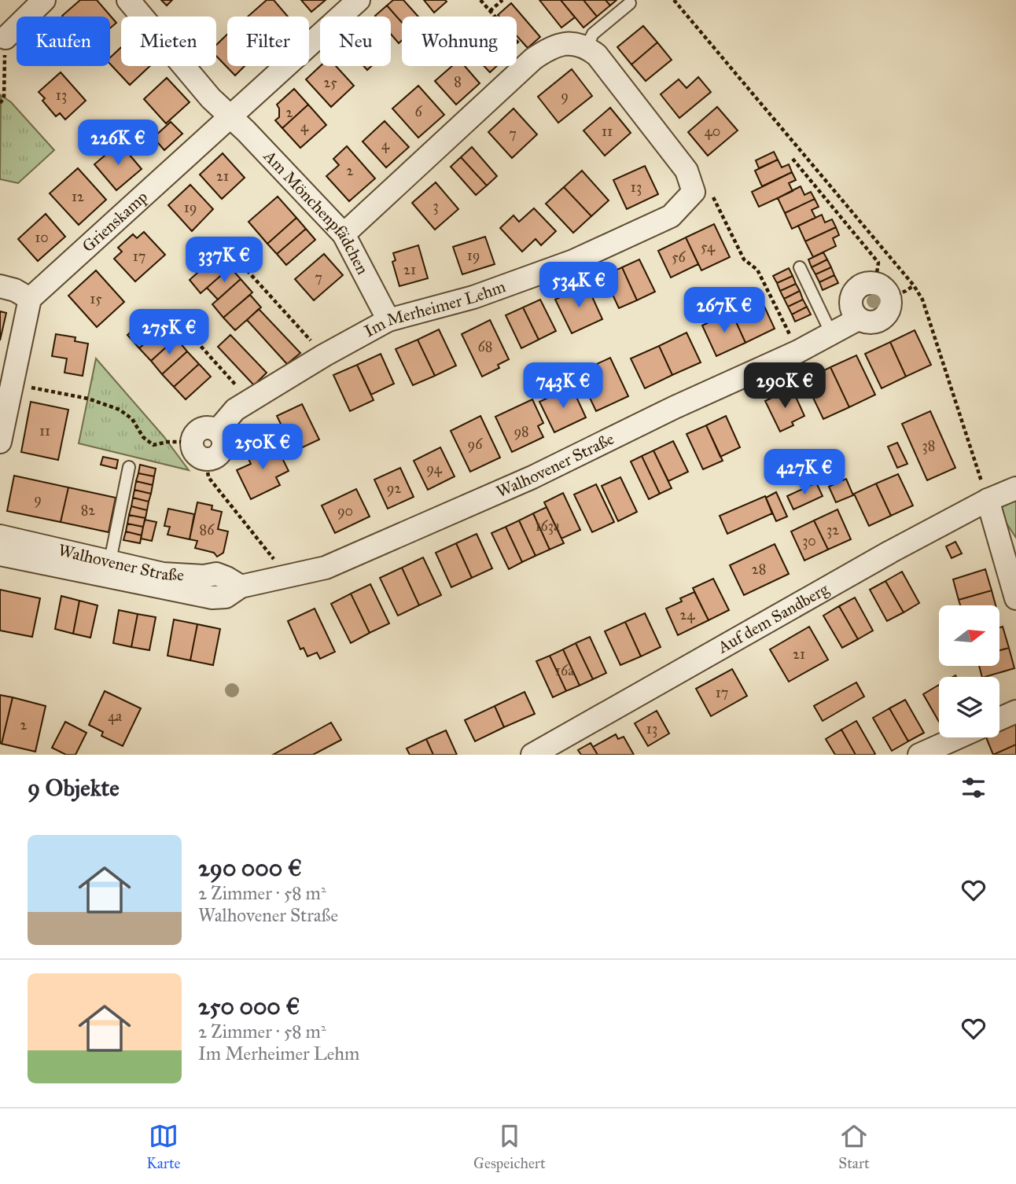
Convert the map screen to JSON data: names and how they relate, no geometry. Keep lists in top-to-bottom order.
{
  "streets": {
    "street": [
      "Am Mönchenpfädchen",
      "Grienskamp",
      "Im Merheimer Lehm",
      "Walhovener Straße",
      "Auf dem Sandberg"
    ]
  },
  "crossings": [
    ["Am Mönchenpfädchen", "Grienskamp"],
    ["Am Mönchenpfädchen", "Im Merheimer Lehm"]
  ],
  "house_numbers": [
    "8",
    "25",
    "13",
    "9",
    "6",
    "2",
    "4",
    "11",
    "40",
    "7",
    "4",
    "2",
    "21",
    "13",
    "12",
    "3",
    "19",
    "10",
    "54",
    "19",
    "17",
    "56",
    "21",
    "7",
    "15",
    "68",
    "11",
    "98",
    "96",
    "38",
    "94",
    "92",
    "9",
    "82",
    "90",
    "163a",
    "86",
    "32",
    "30",
    "28",
    "24",
    "21",
    "16a",
    "17",
    "4a",
    "2",
    "13"
  ],
  "north": "right",
  "page": {
    "chip": [
      "Kaufen",
      "Mieten",
      "Filter",
      "Neu",
      "Wohnung"
    ],
    "price": [
      "226K €",
      "337K €",
      "534K €",
      "267K €",
      "275K €",
      "743K €",
      "290K €",
      "250K €",
      "427K €"
    ],
    "heading": "9 Objekte",
    "list": [
      {
        "name": "290 000 €",
        "note": "2 Zimmer · 58 m² · Walhovener Straße"
      },
      {
        "name": "250 000 €",
        "note": "2 Zimmer · 58 m² · Im Merheimer Lehm"
      }
    ],
    "tabs": ["Karte", "Gespeichert", "Start"]
  }
}
